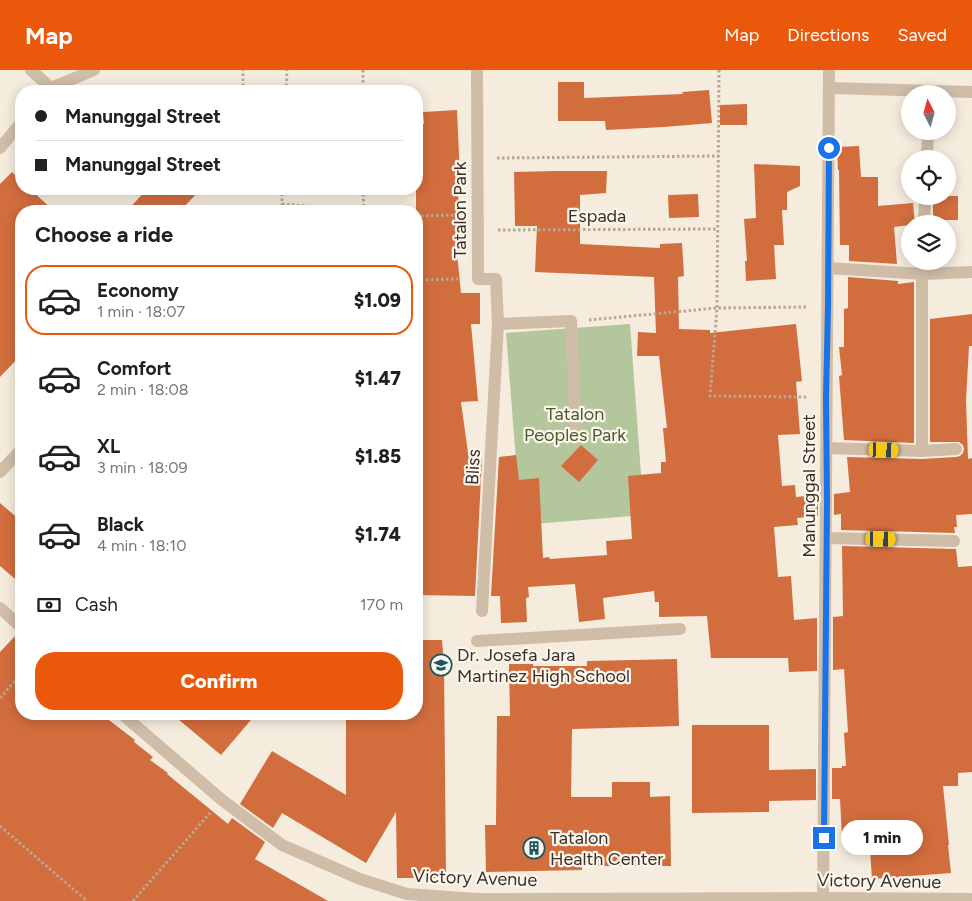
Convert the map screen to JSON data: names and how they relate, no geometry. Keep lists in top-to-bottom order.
{
  "streets": {
    "street": [
      "Tatalon Park",
      "Bliss",
      "Manunggal Street",
      "Victory Avenue"
    ],
    "path": ["Espada"]
  },
  "crossings": [
    ["Tatalon Park", "Espada"],
    ["Tatalon Park", "Bliss"],
    ["Manunggal Street", "Victory Avenue"]
  ],
  "parks": ["Tatalon Peoples Park"],
  "places": {
    "school or university": ["Dr. Josefa Jara Martinez High School"],
    "building": ["Tatalon Health Center"]
  },
  "north": "top",
  "page": {
    "header": "Map",
    "nav": ["Map", "Directions", "Saved"],
    "banner": ["Manunggal Street", "Manunggal Street"],
    "heading": "Choose a ride",
    "list": [
      {
        "name": "Economy",
        "note": "1 min · 18:07",
        "value": "$1.09"
      },
      {
        "name": "Comfort",
        "note": "2 min · 18:08",
        "value": "$1.47"
      },
      {
        "name": "XL",
        "note": "3 min · 18:09",
        "value": "$1.85"
      },
      {
        "name": "Black",
        "note": "4 min · 18:10",
        "value": "$1.74"
      }
    ],
    "pay": ["Cash", "170 m"],
    "buttons": "Confirm",
    "bubble": "1 min"
  }
}
